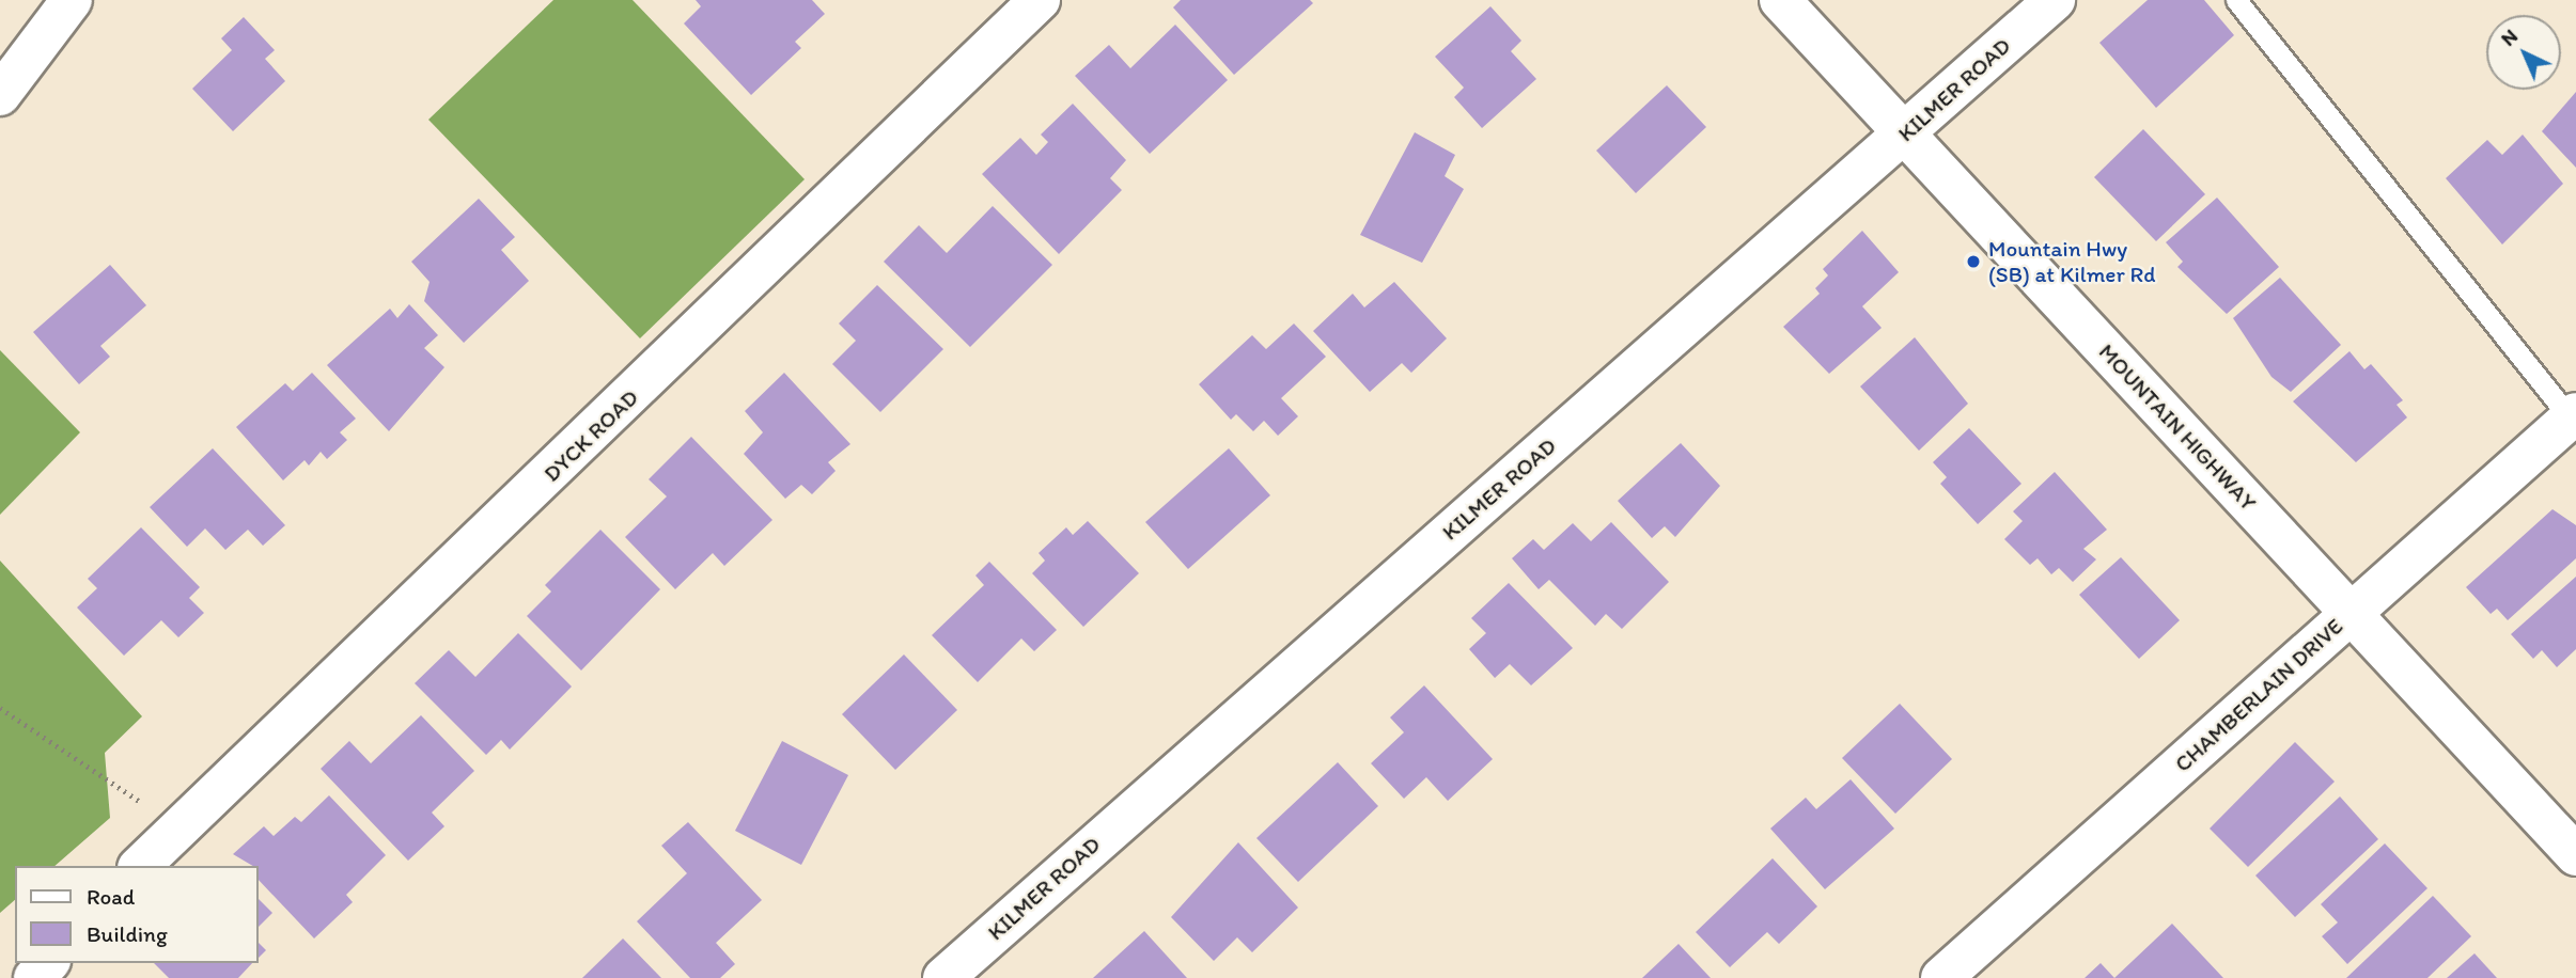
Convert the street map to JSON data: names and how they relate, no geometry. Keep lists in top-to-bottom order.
{
  "streets": {
    "street": [
      "KILMER ROAD",
      "MOUNTAIN HIGHWAY",
      "DYCK ROAD",
      "CHAMBERLAIN DRIVE"
    ]
  },
  "crossings": [
    ["KILMER ROAD", "MOUNTAIN HIGHWAY"],
    ["MOUNTAIN HIGHWAY", "CHAMBERLAIN DRIVE"]
  ],
  "places": ["Mountain Hwy (SB) at Kilmer Rd"],
  "legend": ["Road", "Building"],
  "north": "top left"
}
